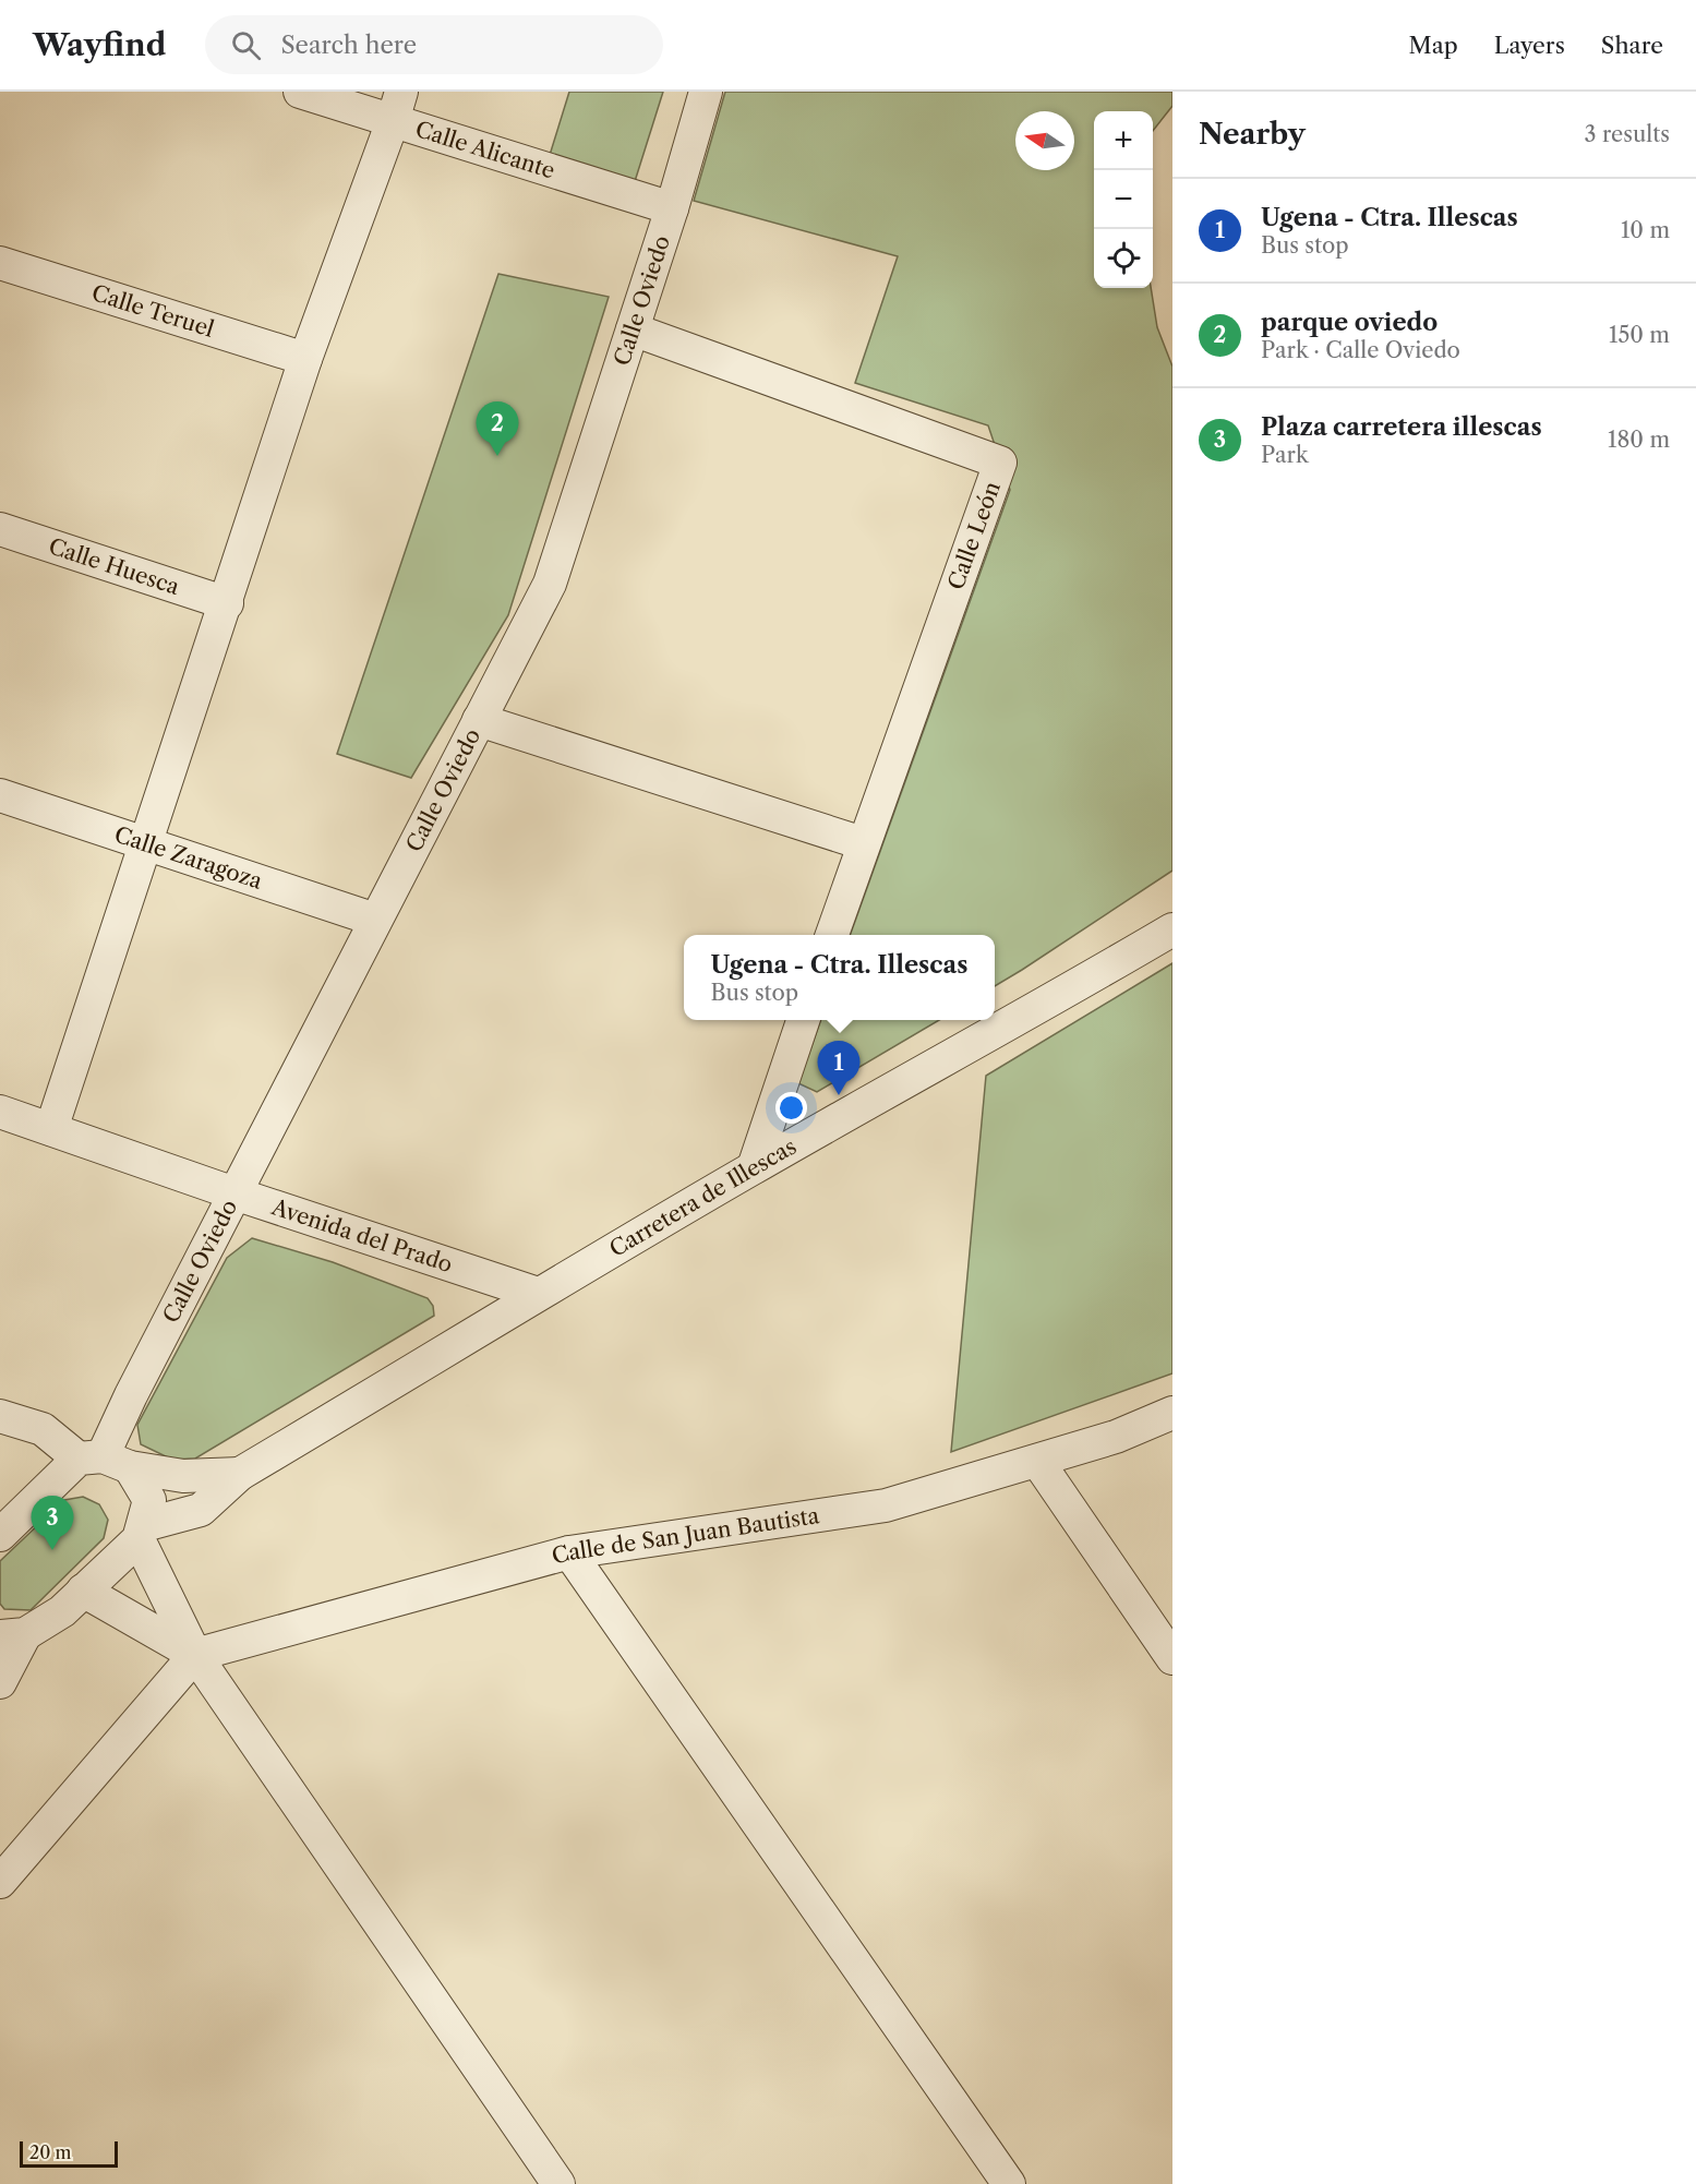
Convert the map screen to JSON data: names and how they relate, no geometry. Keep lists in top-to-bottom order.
{
  "streets": {
    "street": [
      "Calle Alicante",
      "Calle Oviedo",
      "Calle Teruel",
      "Calle León",
      "Calle Huesca",
      "Calle Zaragoza",
      "Carretera de Illescas",
      "Avenida del Prado",
      "Calle de San Juan Bautista"
    ]
  },
  "crossings": [
    ["Calle Alicante", "Calle Oviedo"],
    ["Calle Oviedo", "Calle León"],
    ["Calle Oviedo", "Calle Zaragoza"],
    ["Calle Oviedo", "Carretera de Illescas"],
    ["Calle Oviedo", "Avenida del Prado"],
    ["Carretera de Illescas", "Avenida del Prado"]
  ],
  "scale_bar": "20 m",
  "north": "left",
  "page": {
    "header": "Wayfind",
    "search": "Search here",
    "nav": ["Map", "Layers", "Share"],
    "heading": ["Nearby", "3 results"],
    "map_buttons": ["+", "−"],
    "list": [
      {
        "mark": "1",
        "name": "Ugena - Ctra. Illescas",
        "note": "Bus stop",
        "value": "10 m"
      },
      {
        "mark": "2",
        "name": "parque oviedo",
        "note": "Park · Calle Oviedo",
        "value": "150 m"
      },
      {
        "mark": "3",
        "name": "Plaza carretera illescas",
        "note": "Park",
        "value": "180 m"
      }
    ],
    "pins": ["2", "1", "3"],
    "popup": ["Ugena - Ctra. Illescas", "Bus stop"],
    "scale": "20 m"
  }
}
